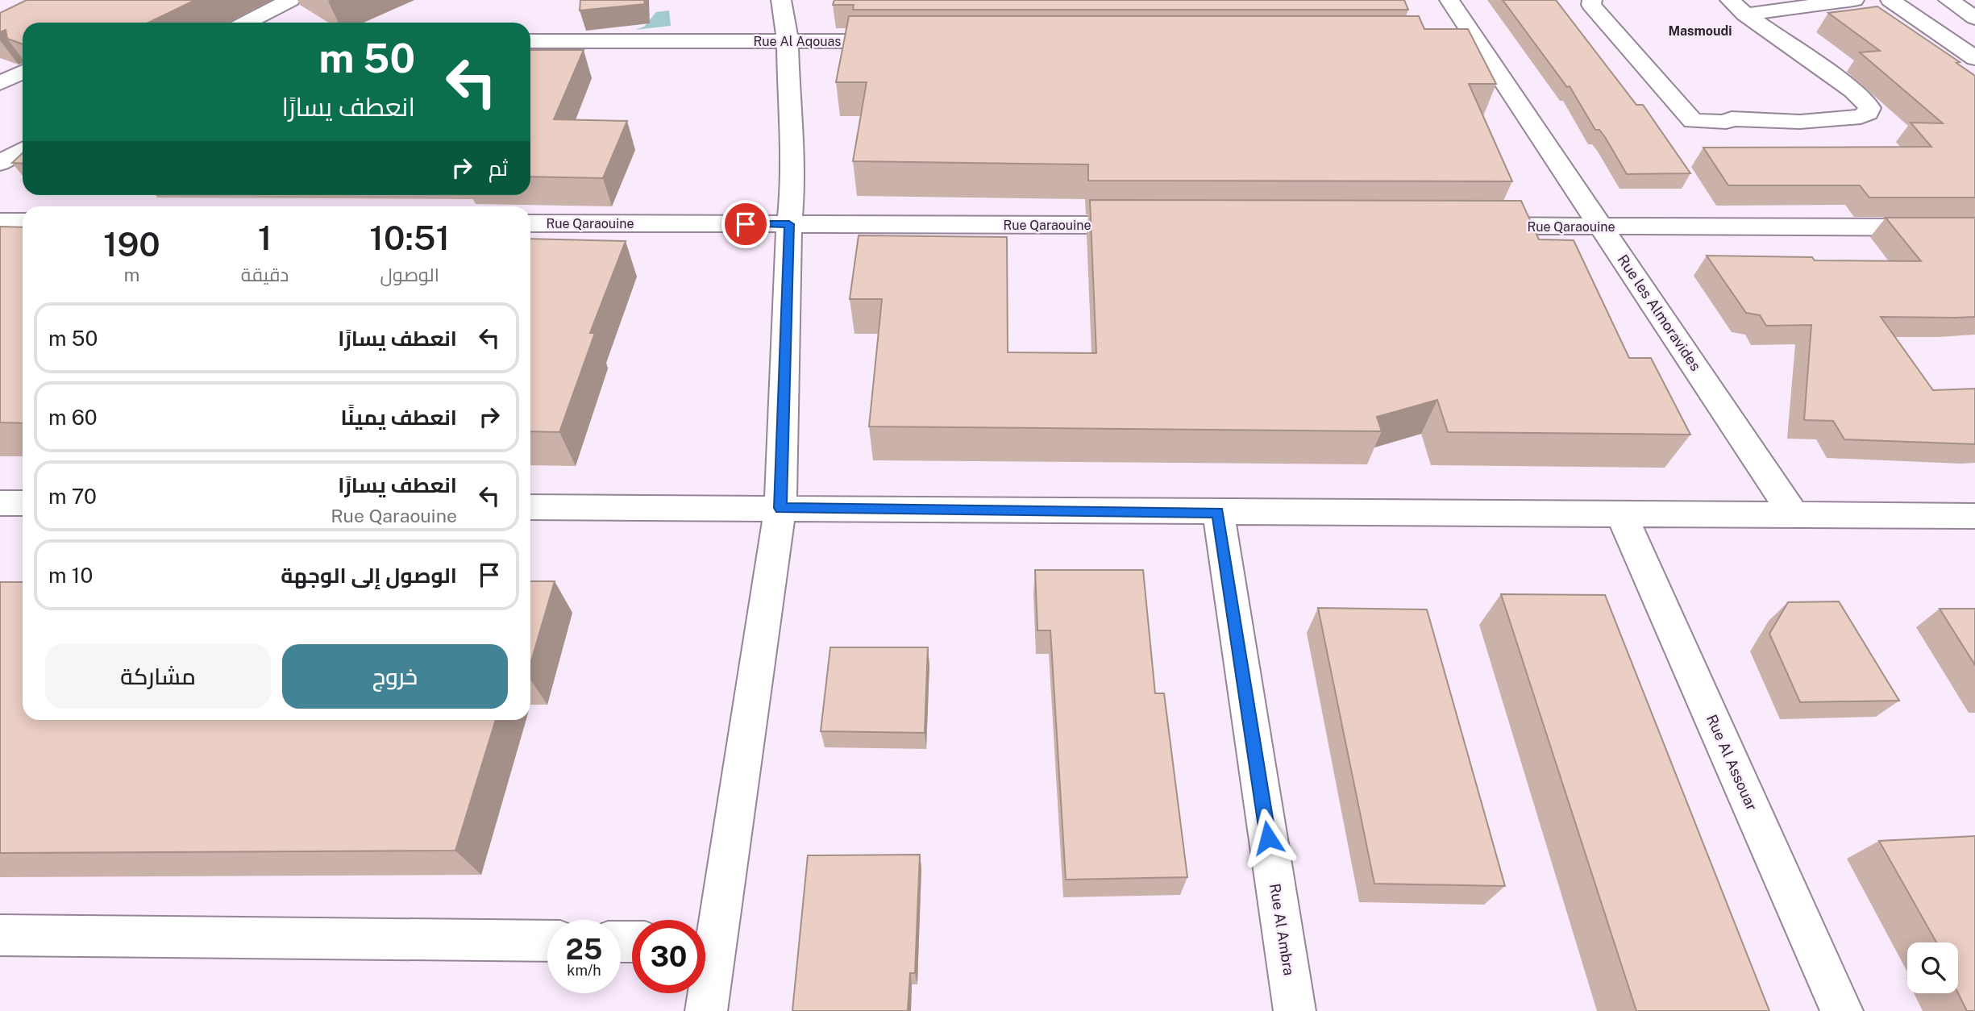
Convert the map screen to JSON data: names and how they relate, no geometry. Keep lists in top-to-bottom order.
{
  "streets": {
    "street": [
      "Rue Al Aqouas",
      "Rue Qaraouine",
      "Rue les Almoravides",
      "Rue Al Assouar",
      "Rue Al Ambra"
    ]
  },
  "crossings": [
    ["Rue Qaraouine", "Rue les Almoravides"]
  ],
  "districts": ["Masmoudi"],
  "page": {
    "turn": ["50 m", "انعطف يسارًا"],
    "then": "ثم",
    "eta": [
      "10:51",
      "الوصول",
      "1",
      "دقيقة",
      "190",
      "m"
    ],
    "list": [
      {
        "name": "انعطف يسارًا",
        "value": "50 m"
      },
      {
        "name": "انعطف يمينًا",
        "value": "60 m"
      },
      {
        "name": "انعطف يسارًا",
        "note": "Rue Qaraouine",
        "value": "70 m"
      },
      {
        "name": "الوصول إلى الوجهة",
        "value": "10 m"
      }
    ],
    "buttons": ["خروج", "مشاركة"],
    "speed": "25 km/h",
    "limit": "30"
  }
}
